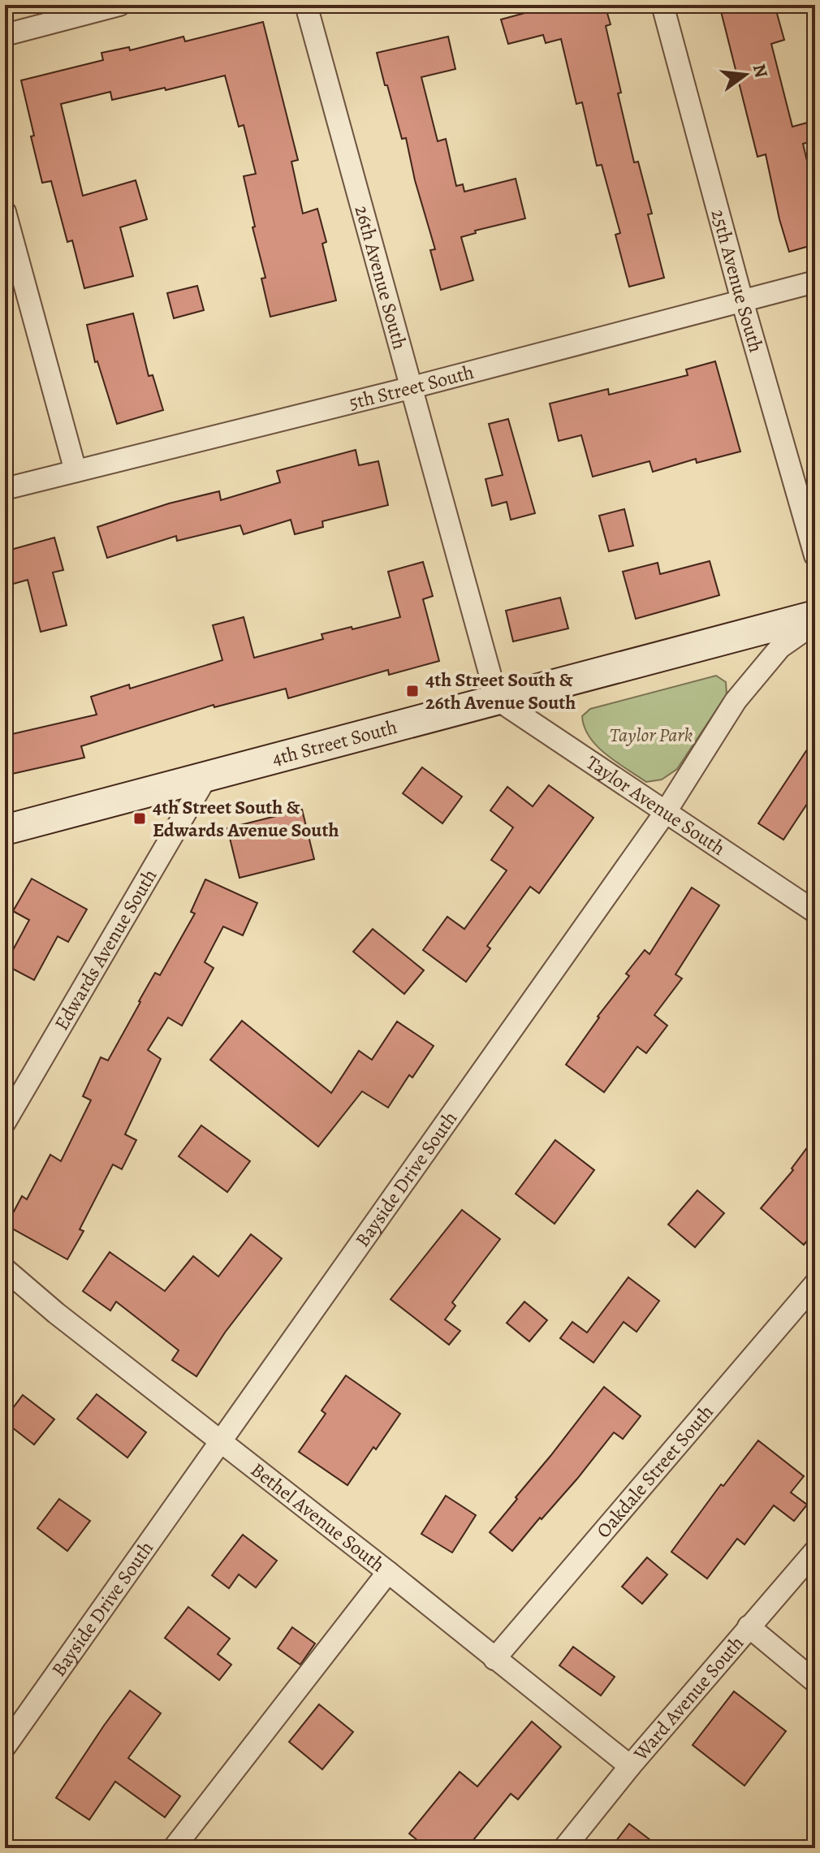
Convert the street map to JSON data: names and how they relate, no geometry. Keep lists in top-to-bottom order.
{
  "streets": {
    "street": [
      "26th Avenue South",
      "25th Avenue South",
      "5th Street South",
      "4th Street South",
      "Taylor Avenue South",
      "Edwards Avenue South",
      "Bayside Drive South",
      "Oakdale Street South",
      "Bethel Avenue South",
      "Ward Avenue South"
    ]
  },
  "crossings": [
    ["26th Avenue South", "5th Street South"],
    ["26th Avenue South", "4th Street South"],
    ["26th Avenue South", "Taylor Avenue South"],
    ["25th Avenue South", "5th Street South"],
    ["4th Street South", "Taylor Avenue South"],
    ["4th Street South", "Edwards Avenue South"],
    ["Taylor Avenue South", "Bayside Drive South"],
    ["Bayside Drive South", "Bethel Avenue South"],
    ["Oakdale Street South", "Bethel Avenue South"],
    ["Bethel Avenue South", "Ward Avenue South"]
  ],
  "parks": ["Taylor Park"],
  "places": {
    "transit": ["4th Street South & 26th Avenue South", "4th Street South & Edwards Avenue South"]
  },
  "north": "right"
}
